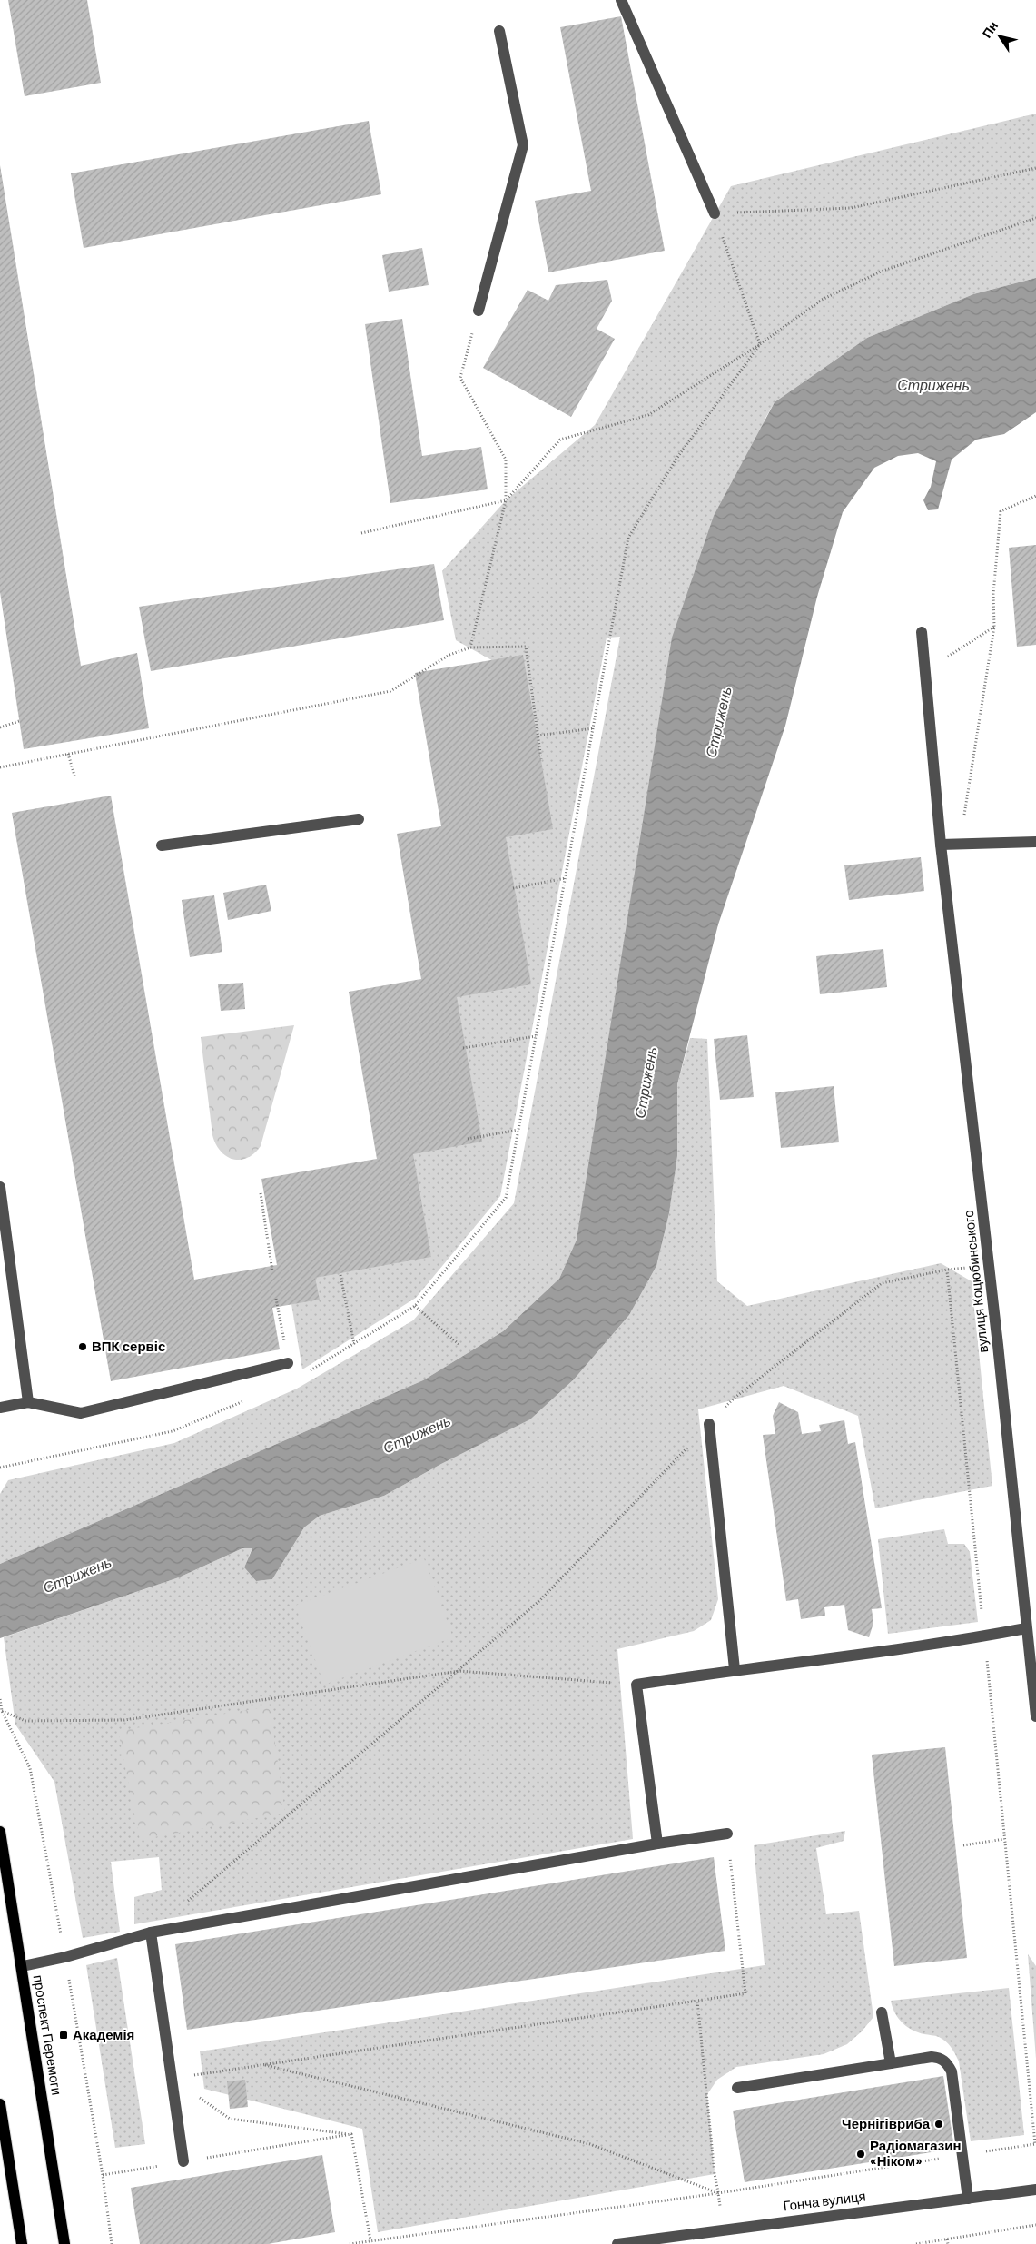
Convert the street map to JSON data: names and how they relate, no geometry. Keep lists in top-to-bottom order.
{
  "streets": {
    "main road": ["проспект Перемоги"],
    "street": ["вулиця Коцюбинського", "Гонча вулиця"]
  },
  "water": ["Стрижень"],
  "places": {
    "other": ["ВПК сервіс", "Чернігівриба", "Радіомагазин «Ніком»"],
    "transit": ["Академія"]
  },
  "north": "top left"
}
